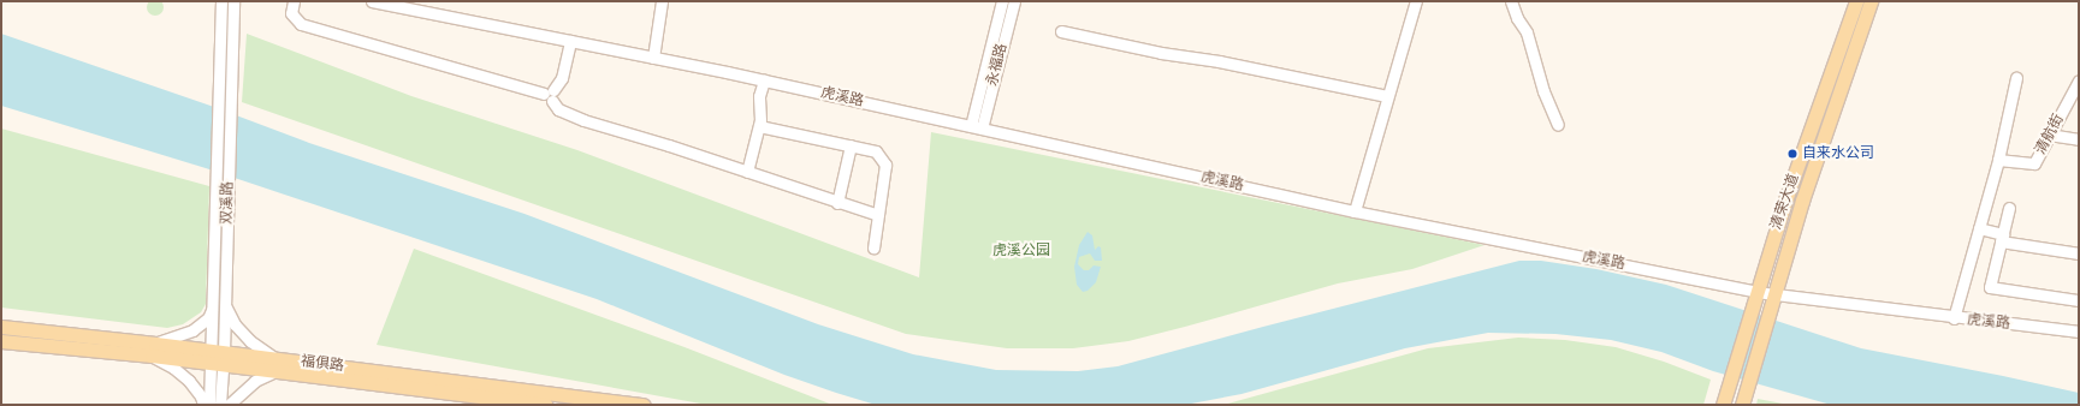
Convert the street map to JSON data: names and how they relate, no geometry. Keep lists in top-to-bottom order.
{
  "streets": {
    "main road": ["清荣大道", "福俱路"],
    "street": [
      "永福路",
      "虎溪路",
      "清航街",
      "双溪路"
    ]
  },
  "crossings": [
    ["永福路", "虎溪路"],
    ["虎溪路", "清荣大道"],
    ["双溪路", "福俱路"]
  ],
  "parks": ["虎溪公园"],
  "places": ["自来水公司"]
}
